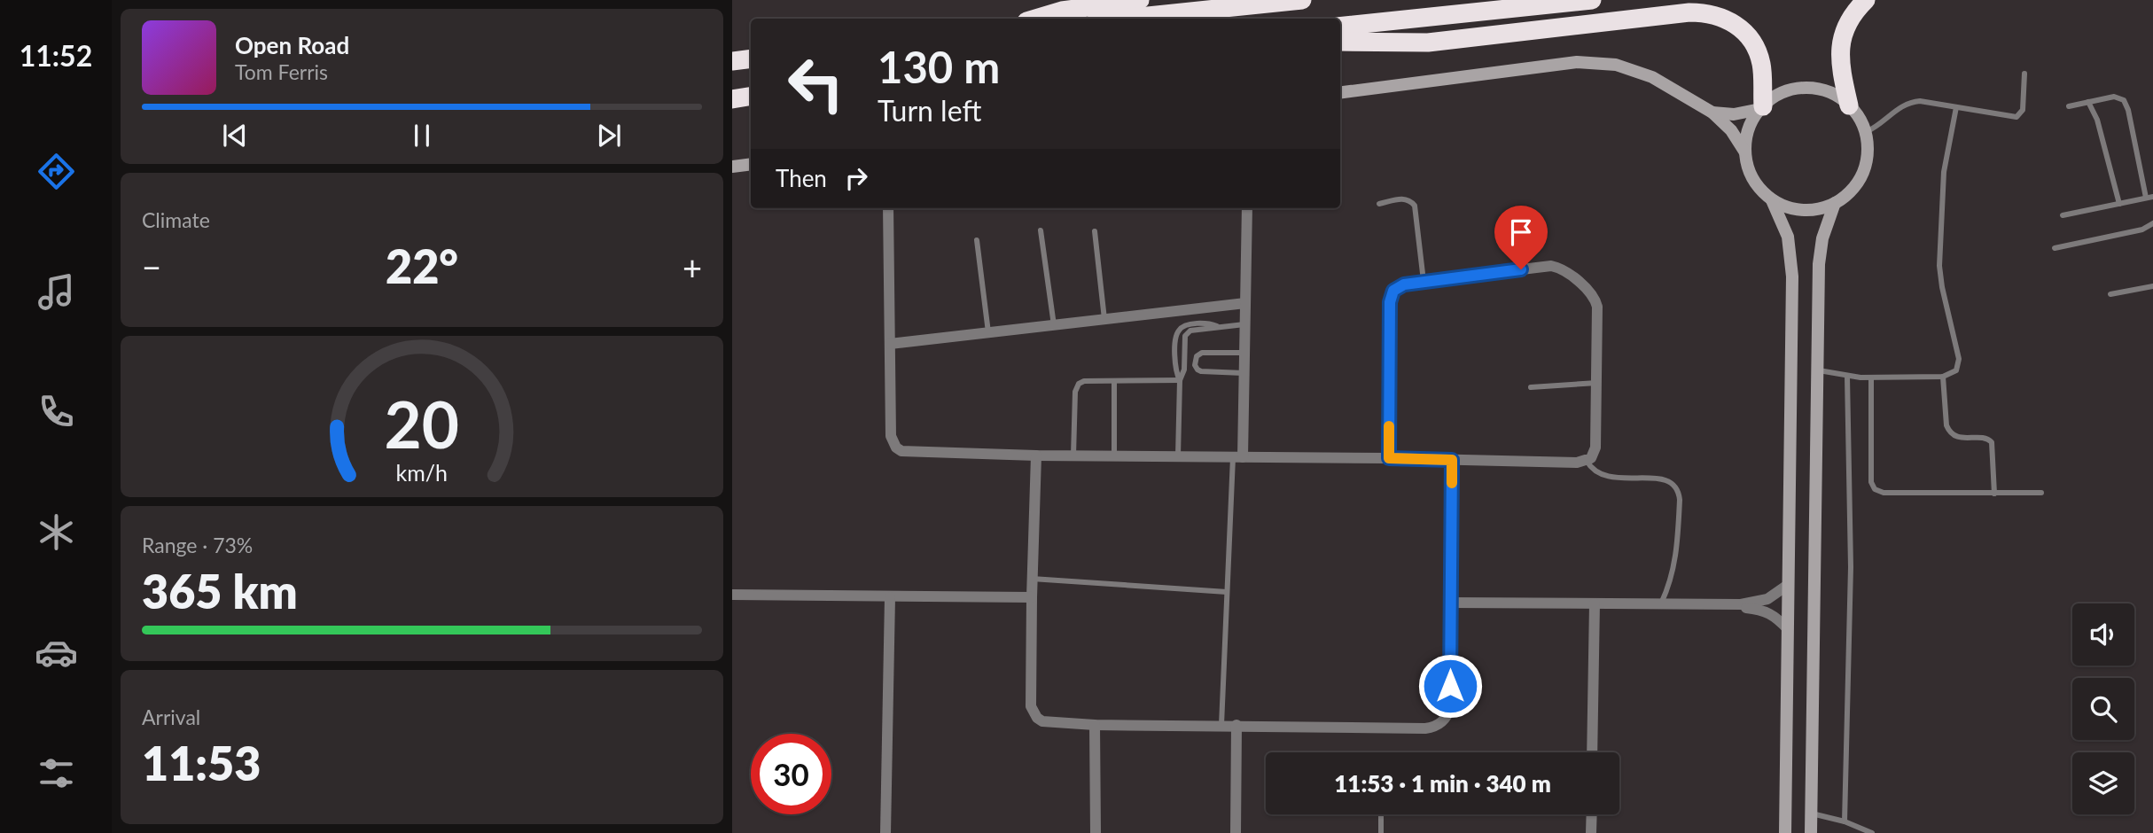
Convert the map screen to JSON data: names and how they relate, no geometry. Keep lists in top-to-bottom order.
{
  "page": {
    "tabs": "11:52",
    "turn": ["130 m", "Turn left"],
    "song": ["Open Road", "Tom Ferris"],
    "then": "Then",
    "tile": [
      "Climate",
      ["Range · 73%", "365 km"],
      ["Arrival", "11:53"]
    ],
    "heat": ["−", "22°", "+"],
    "limit": "30",
    "trip": "11:53 · 1 min · 340 m",
    "gauge": ["20", "km/h"]
  }
}
